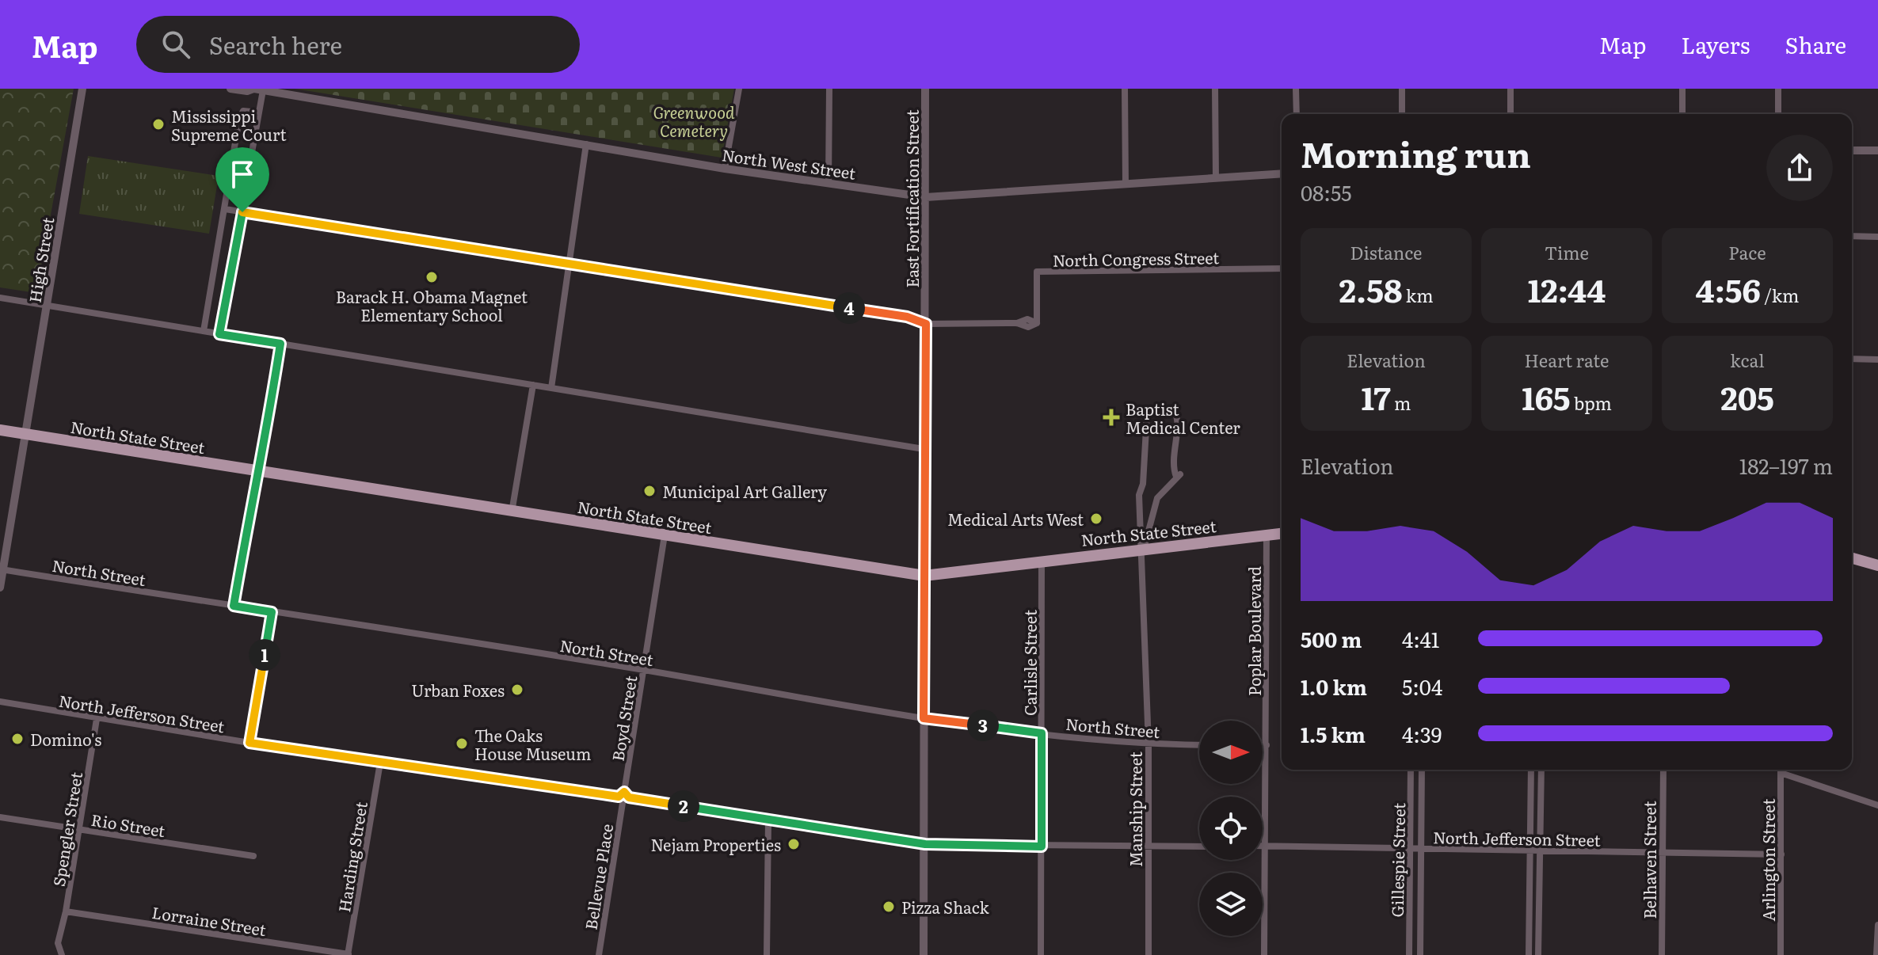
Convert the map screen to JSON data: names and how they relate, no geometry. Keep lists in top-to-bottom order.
{
  "streets": {
    "main road": ["North State Street"],
    "street": [
      "North West Street",
      "East Fortification Street",
      "North Congress Street",
      "High Street",
      "North Street",
      "Poplar Boulevard",
      "Carlisle Street",
      "North Jefferson Street",
      "Boyd Street",
      "Manship Street",
      "Rio Street",
      "Spengler Street",
      "Harding Street",
      "Gillespie Street",
      "Belhaven Street",
      "Arlington Street",
      "Bellevue Place",
      "Lorraine Street"
    ]
  },
  "crossings": [
    ["North West Street", "East Fortification Street"],
    ["East Fortification Street", "North Congress Street"],
    ["East Fortification Street", "North State Street"],
    ["East Fortification Street", "North Street"],
    ["East Fortification Street", "North Jefferson Street"],
    ["High Street", "North State Street"],
    ["High Street", "North Street"],
    ["North State Street", "Poplar Boulevard"],
    ["North State Street", "Carlisle Street"],
    ["North State Street", "Boyd Street"],
    ["North State Street", "Manship Street"],
    ["North Street", "Carlisle Street"],
    ["North Street", "Boyd Street"],
    ["North Street", "Manship Street"],
    ["Poplar Boulevard", "North Jefferson Street"],
    ["Carlisle Street", "North Jefferson Street"],
    ["North Jefferson Street", "Boyd Street"],
    ["North Jefferson Street", "Manship Street"],
    ["North Jefferson Street", "Spengler Street"],
    ["North Jefferson Street", "Harding Street"],
    ["North Jefferson Street", "Gillespie Street"],
    ["North Jefferson Street", "Belhaven Street"],
    ["North Jefferson Street", "Arlington Street"],
    ["North Jefferson Street", "Bellevue Place"],
    ["Boyd Street", "Bellevue Place"],
    ["Rio Street", "Spengler Street"],
    ["Spengler Street", "Lorraine Street"],
    ["Harding Street", "Lorraine Street"]
  ],
  "parks": ["Greenwood Cemetery"],
  "places": {
    "other": [
      "Mississippi Supreme Court",
      "Barack H. Obama Magnet Elementary School",
      "Municipal Art Gallery",
      "Medical Arts West",
      "Urban Foxes",
      "Domino's",
      "The Oaks House Museum",
      "Nejam Properties",
      "Pizza Shack"
    ],
    "health": ["Baptist Medical Center"]
  },
  "north": "right",
  "page": {
    "header": "Map",
    "search": "Search here",
    "nav": ["Map", "Layers", "Share"],
    "heading": ["Morning run", "08:55"],
    "stats": [
      ["Distance", "2.58 km"],
      ["Time", "12:44"],
      ["Pace", "4:56 /km"],
      ["Elevation", "17 m"],
      ["Heart rate", "165 bpm"],
      ["kcal", "205"]
    ],
    "pins": [
      "4",
      "1",
      "3",
      "2"
    ],
    "chart": ["Elevation", "182–197 m"],
    "list": [
      {
        "name": "500 m",
        "note": "4:41"
      },
      {
        "name": "1.0 km",
        "note": "5:04"
      },
      {
        "name": "1.5 km",
        "note": "4:39"
      }
    ]
  }
}
